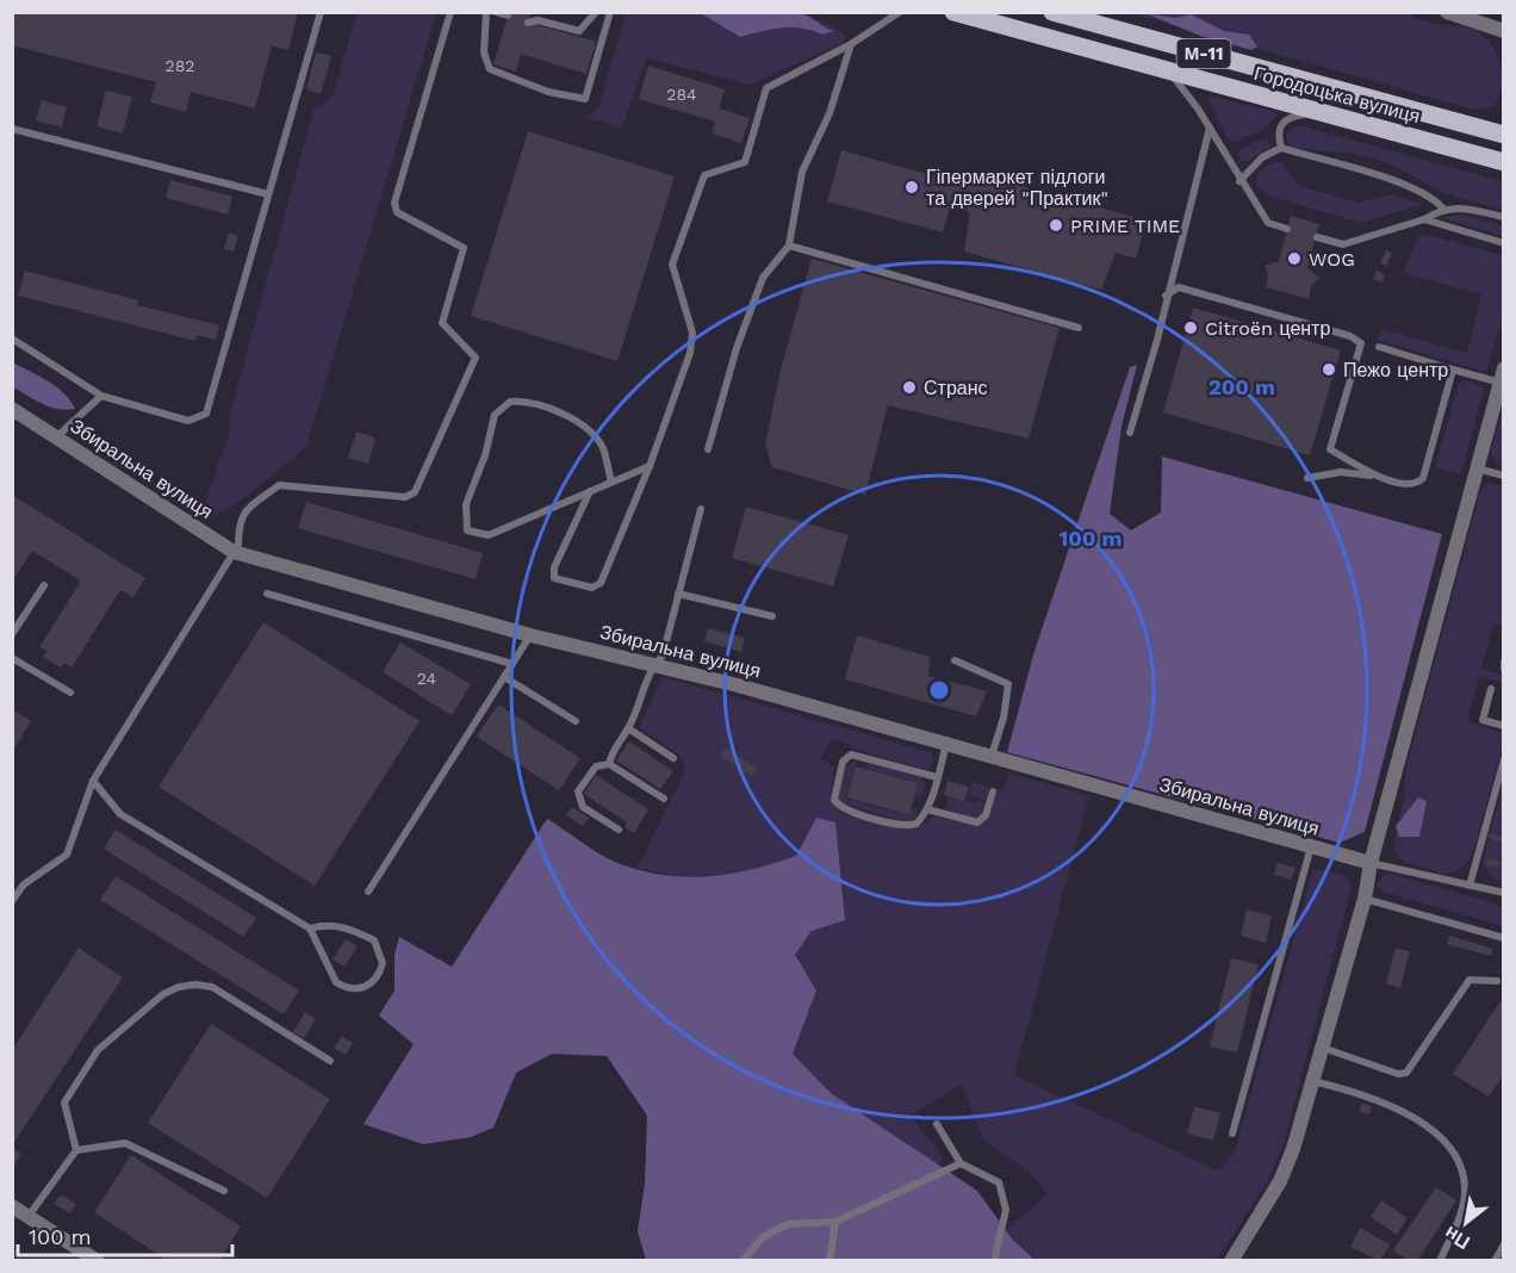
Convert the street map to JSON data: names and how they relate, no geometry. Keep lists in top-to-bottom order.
{
  "streets": {
    "main road": ["М-11", "Городоцька вулиця"],
    "street": ["Збиральна вулиця"]
  },
  "places": [
    "Гіпермаркет підлоги та дверей \"Практик\"",
    "PRIME TIME",
    "WOG",
    "Citroën центр",
    "Пежо центр",
    "Странс"
  ],
  "house_numbers": ["282", "284", "24"],
  "scale_bar": "100 m",
  "north": "bottom left",
  "rings": ["200 m", "100 m"]
}
